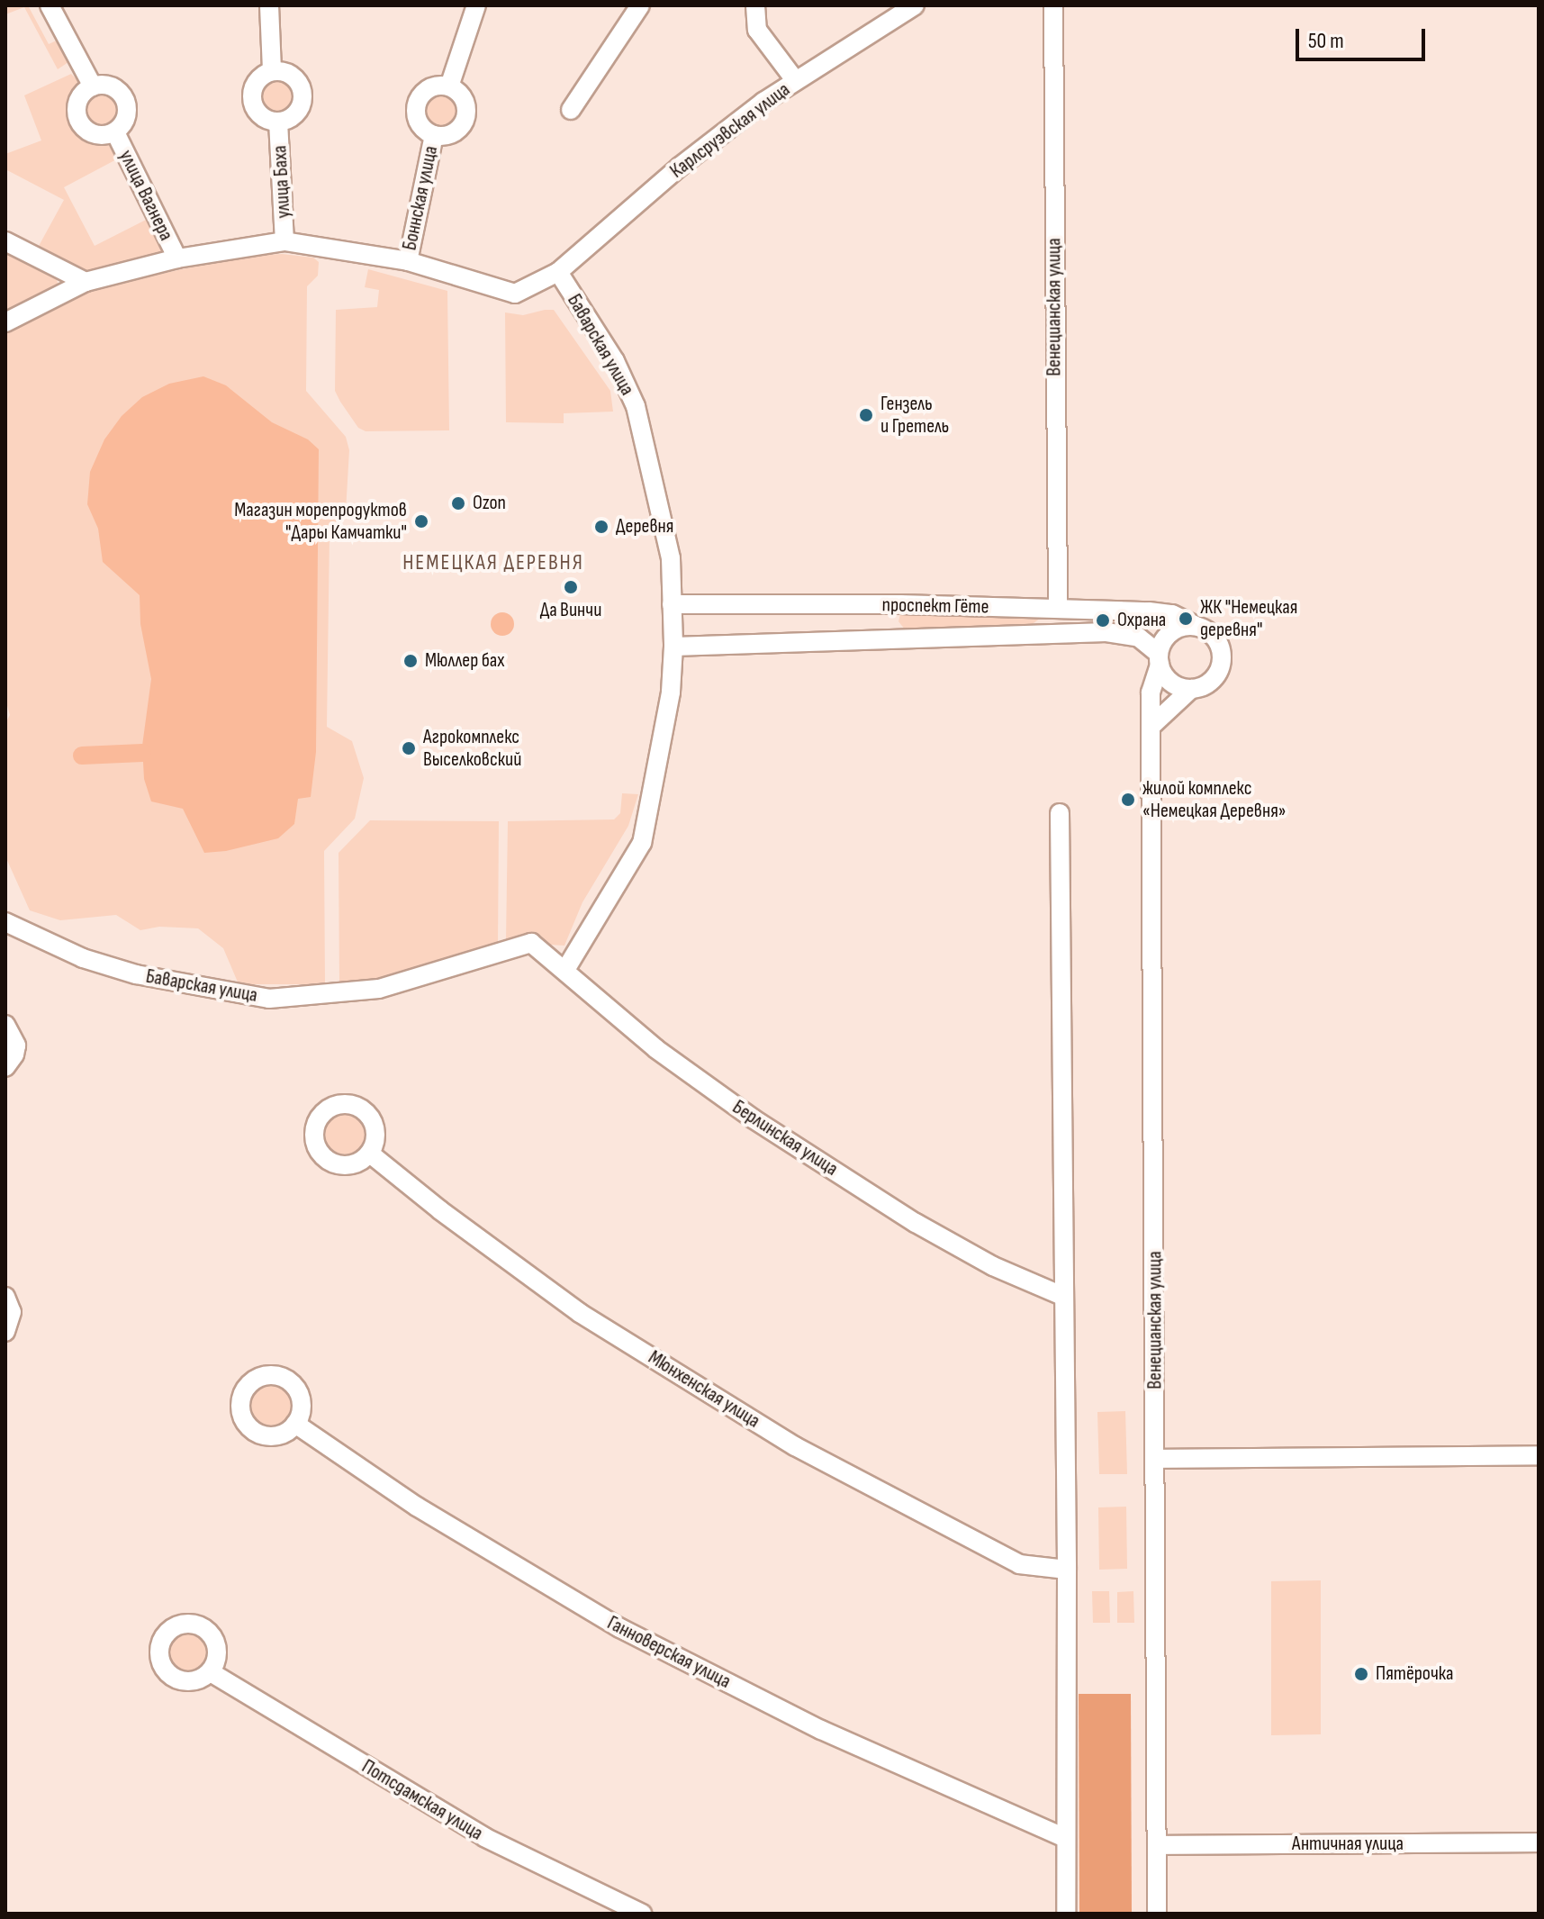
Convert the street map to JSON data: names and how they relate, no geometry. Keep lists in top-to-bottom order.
{
  "streets": {
    "street": [
      "Карлсруэвская улица",
      "улица Баха",
      "улица Вагнера",
      "Боннская улица",
      "Венецианская улица",
      "Баварская улица",
      "проспект Гёте",
      "Берлинская улица",
      "Мюнхенская улица",
      "Ганноверская улица",
      "Потсдамская улица",
      "Античная улица"
    ]
  },
  "crossings": [
    ["Карлсруэвская улица", "Баварская улица"],
    ["улица Баха", "Баварская улица"],
    ["улица Вагнера", "Баварская улица"],
    ["Боннская улица", "Баварская улица"],
    ["Венецианская улица", "проспект Гёте"],
    ["Венецианская улица", "Античная улица"],
    ["Баварская улица", "проспект Гёте"],
    ["Баварская улица", "Берлинская улица"]
  ],
  "districts": ["НЕМЕЦКАЯ ДЕРЕВНЯ"],
  "places": [
    "Гензель и Гретель",
    "Ozon",
    "Магазин морепродуктов \"Дары Камчатки\"",
    "Деревня",
    "Да Винчи",
    "ЖК \"Немецкая деревня\"",
    "Охрана",
    "Мюллер бах",
    "Агрокомплекс Выселковский",
    "жилой комплекс «Немецкая Деревня»",
    "Пятёрочка"
  ],
  "scale_bar": "50 m"
}
